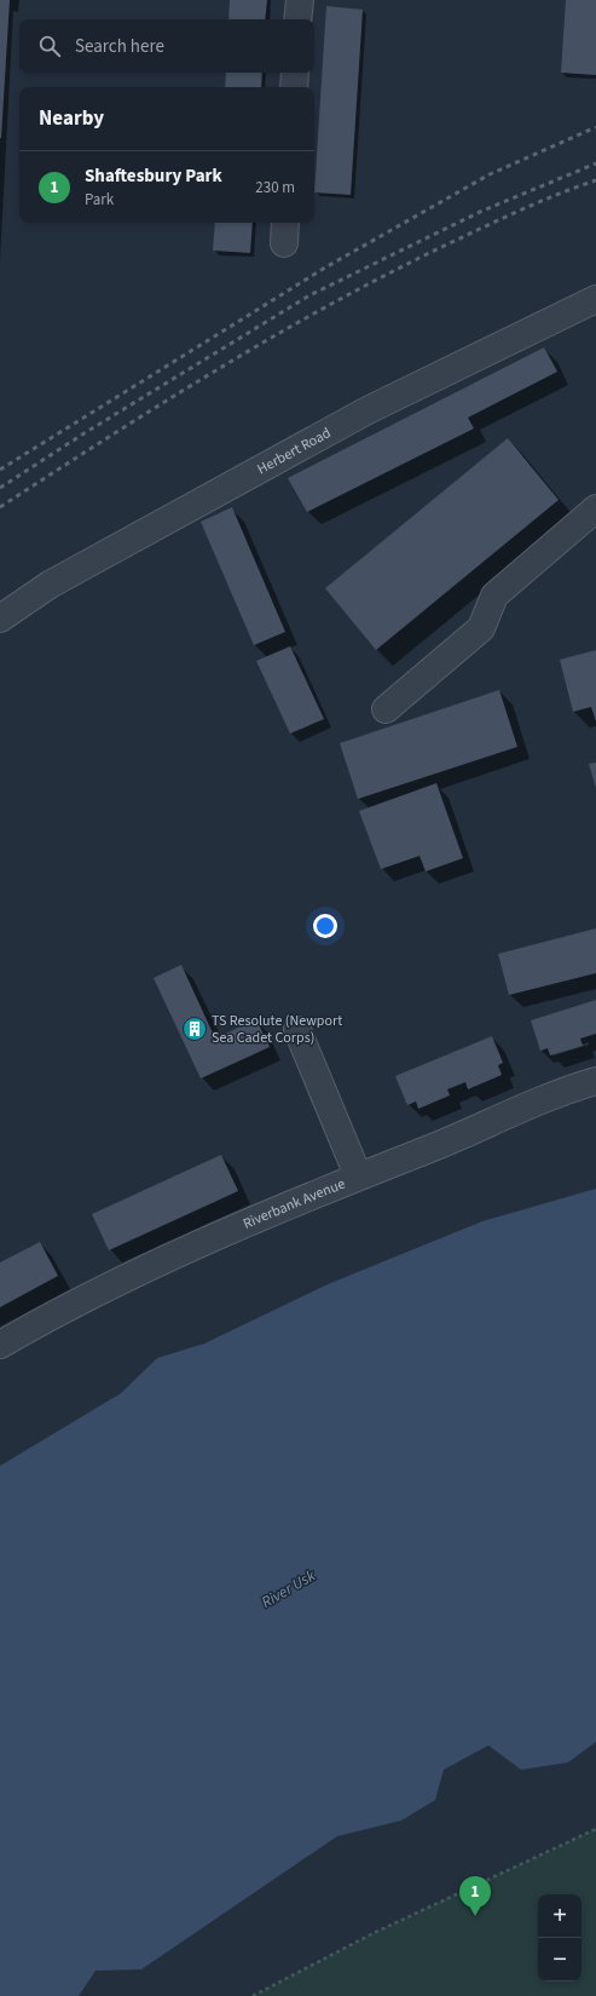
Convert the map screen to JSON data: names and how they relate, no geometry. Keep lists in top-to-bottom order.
{
  "streets": {
    "street": ["Herbert Road", "Riverbank Avenue"]
  },
  "water": ["River Usk"],
  "places": {
    "building": ["TS Resolute (Newport Sea Cadet Corps)"]
  },
  "page": {
    "search": "Search here",
    "heading": "Nearby",
    "list": [
      {
        "mark": "1",
        "name": "Shaftesbury Park",
        "note": "Park",
        "value": "230 m"
      }
    ],
    "pins": "1",
    "map_buttons": ["+", "−"]
  }
}
